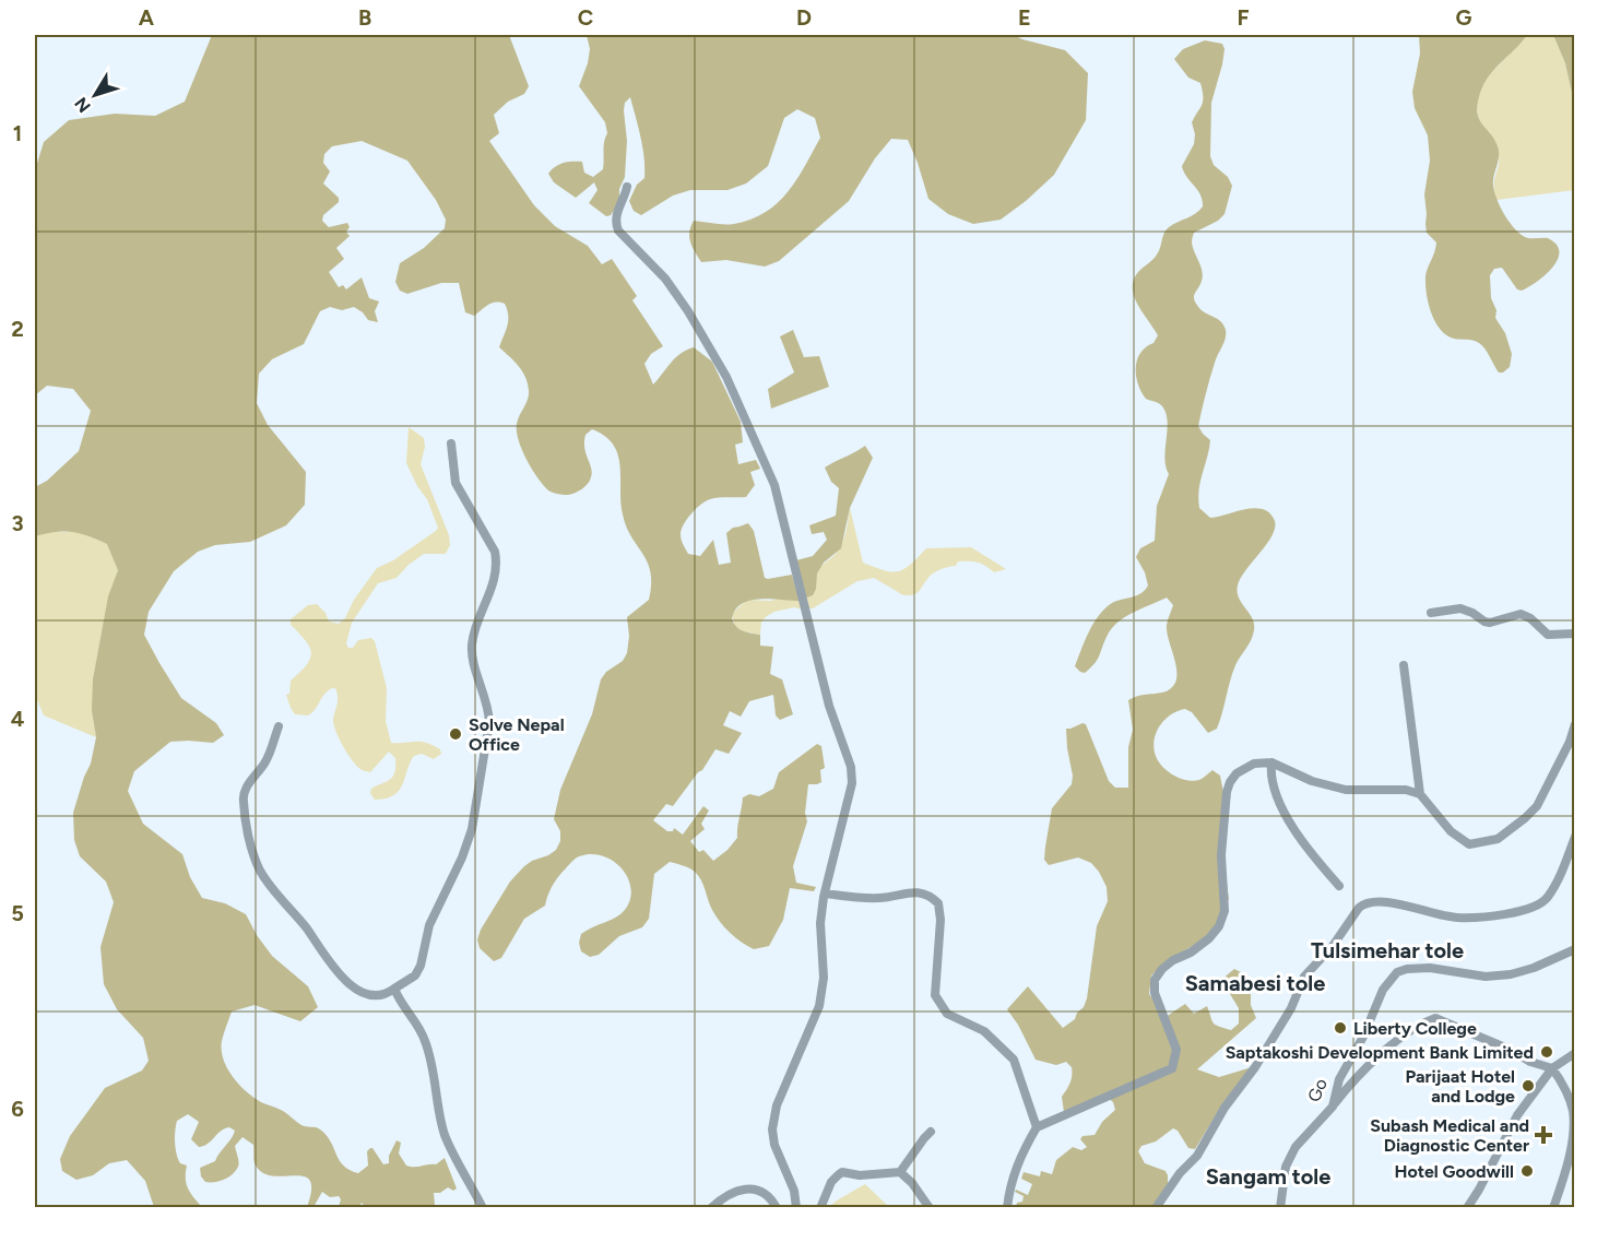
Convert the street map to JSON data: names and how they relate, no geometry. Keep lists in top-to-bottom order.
{
  "streets": {
    "street": ["Go"]
  },
  "districts": ["Tulsimehar tole", "Samabesi tole", "Sangam tole"],
  "places": {
    "other": [
      "Solve Nepal Office",
      "Liberty College",
      "Saptakoshi Development Bank Limited",
      "Parijaat Hotel and Lodge",
      "Hotel Goodwill"
    ],
    "health": ["Subash Medical and Diagnostic Center"]
  },
  "north": "bottom left",
  "grid": {
    "columns": [
      "A",
      "B",
      "C",
      "D",
      "E",
      "F",
      "G"
    ],
    "rows": [
      "1",
      "2",
      "3",
      "4",
      "5",
      "6"
    ]
  }
}
